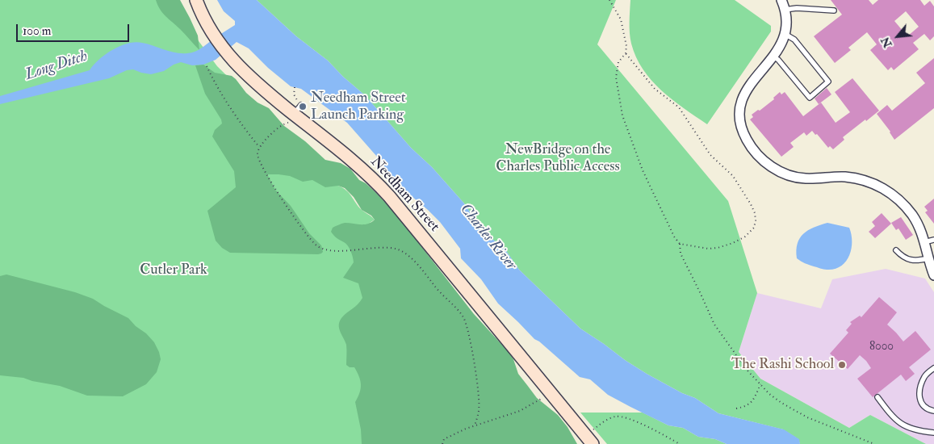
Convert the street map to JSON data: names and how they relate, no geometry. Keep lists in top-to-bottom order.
{
  "streets": {
    "main road": ["Needham Street"]
  },
  "water": ["Long Ditch", "Charles River"],
  "parks": ["NewBridge on the Charles Public Access", "Cutler Park"],
  "places": ["Needham Street Launch Parking", "The Rashi School"],
  "house_numbers": ["8000"],
  "scale_bar": "100 m",
  "north": "bottom left"
}
